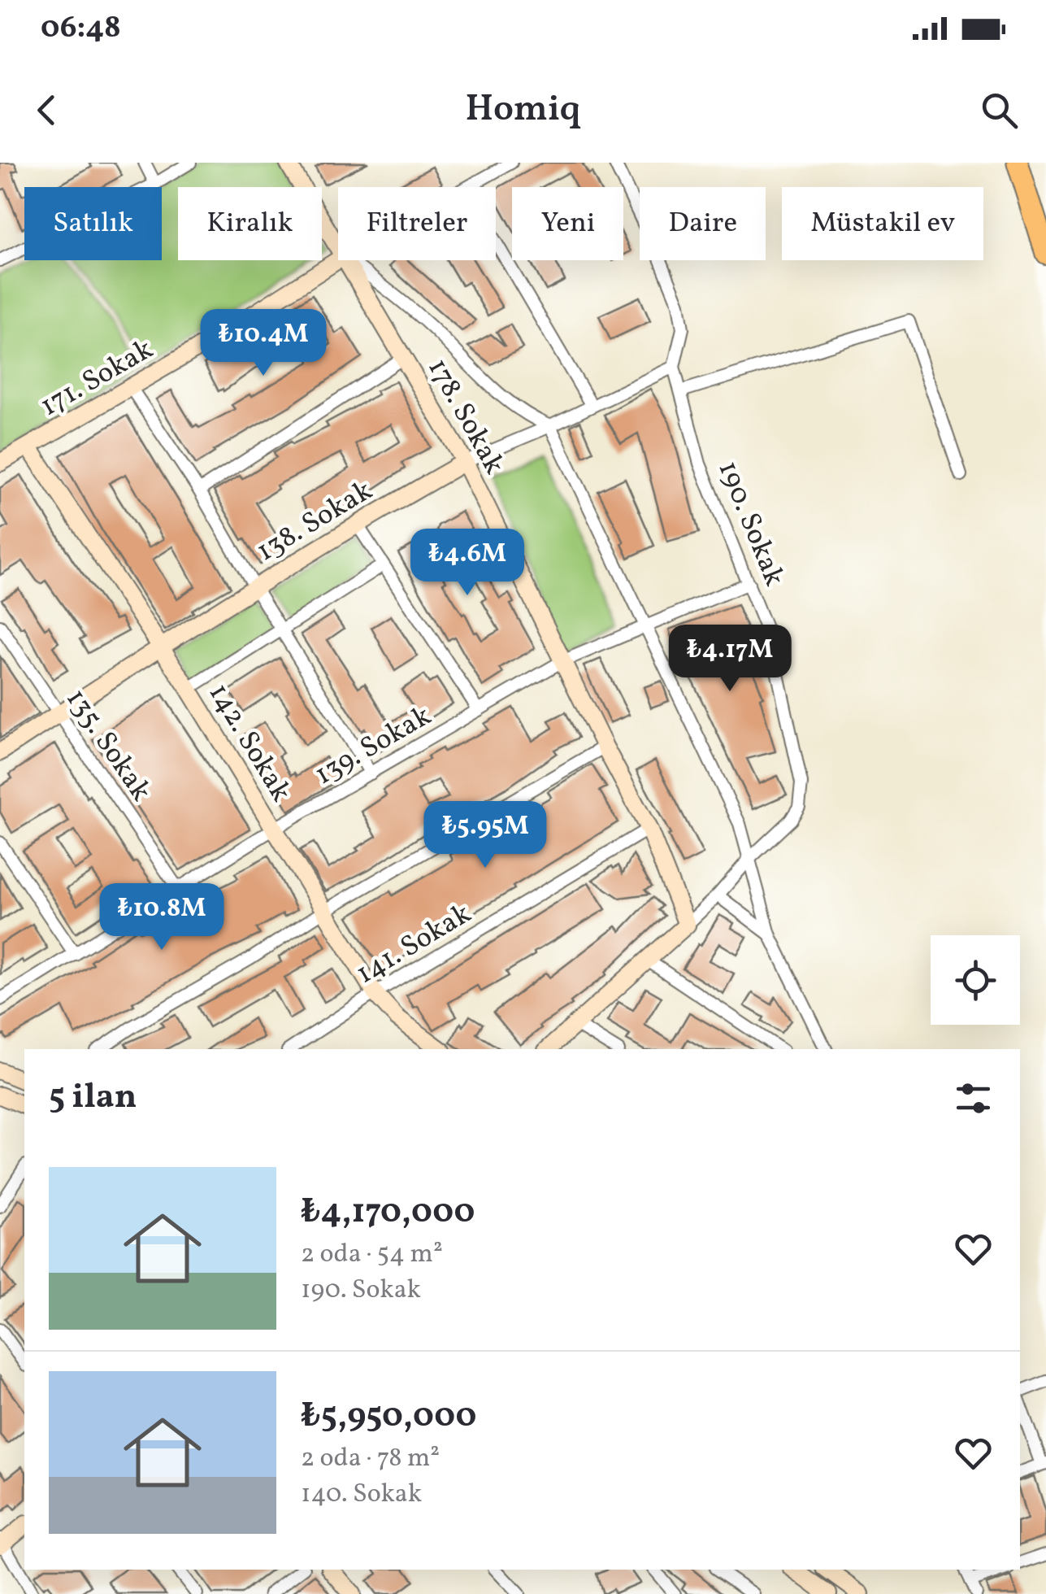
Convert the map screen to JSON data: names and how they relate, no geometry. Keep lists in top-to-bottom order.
{
  "streets": {
    "street": [
      "171. Sokak",
      "178. Sokak",
      "138. Sokak",
      "190. Sokak",
      "142. Sokak",
      "135. Sokak",
      "139. Sokak",
      "141. Sokak"
    ]
  },
  "crossings": [
    ["171. Sokak", "142. Sokak"],
    ["178. Sokak", "138. Sokak"],
    ["178. Sokak", "190. Sokak"],
    ["178. Sokak", "139. Sokak"],
    ["178. Sokak", "141. Sokak"],
    ["138. Sokak", "190. Sokak"],
    ["138. Sokak", "142. Sokak"],
    ["138. Sokak", "135. Sokak"],
    ["190. Sokak", "139. Sokak"],
    ["142. Sokak", "139. Sokak"],
    ["142. Sokak", "141. Sokak"],
    ["135. Sokak", "139. Sokak"]
  ],
  "page": {
    "status": "06:48",
    "header": "Homiq",
    "chip": [
      "Satılık",
      "Kiralık",
      "Filtreler",
      "Yeni",
      "Daire",
      "Müstakil ev"
    ],
    "price": [
      "₺10.4M",
      "₺4.6M",
      "₺4.17M",
      "₺5.95M",
      "₺10.8M"
    ],
    "heading": "5 ilan",
    "list": [
      {
        "name": "₺4,170,000",
        "note": "2 oda · 54 m² · 190. Sokak"
      },
      {
        "name": "₺5,950,000",
        "note": "2 oda · 78 m² · 140. Sokak"
      }
    ]
  }
}
